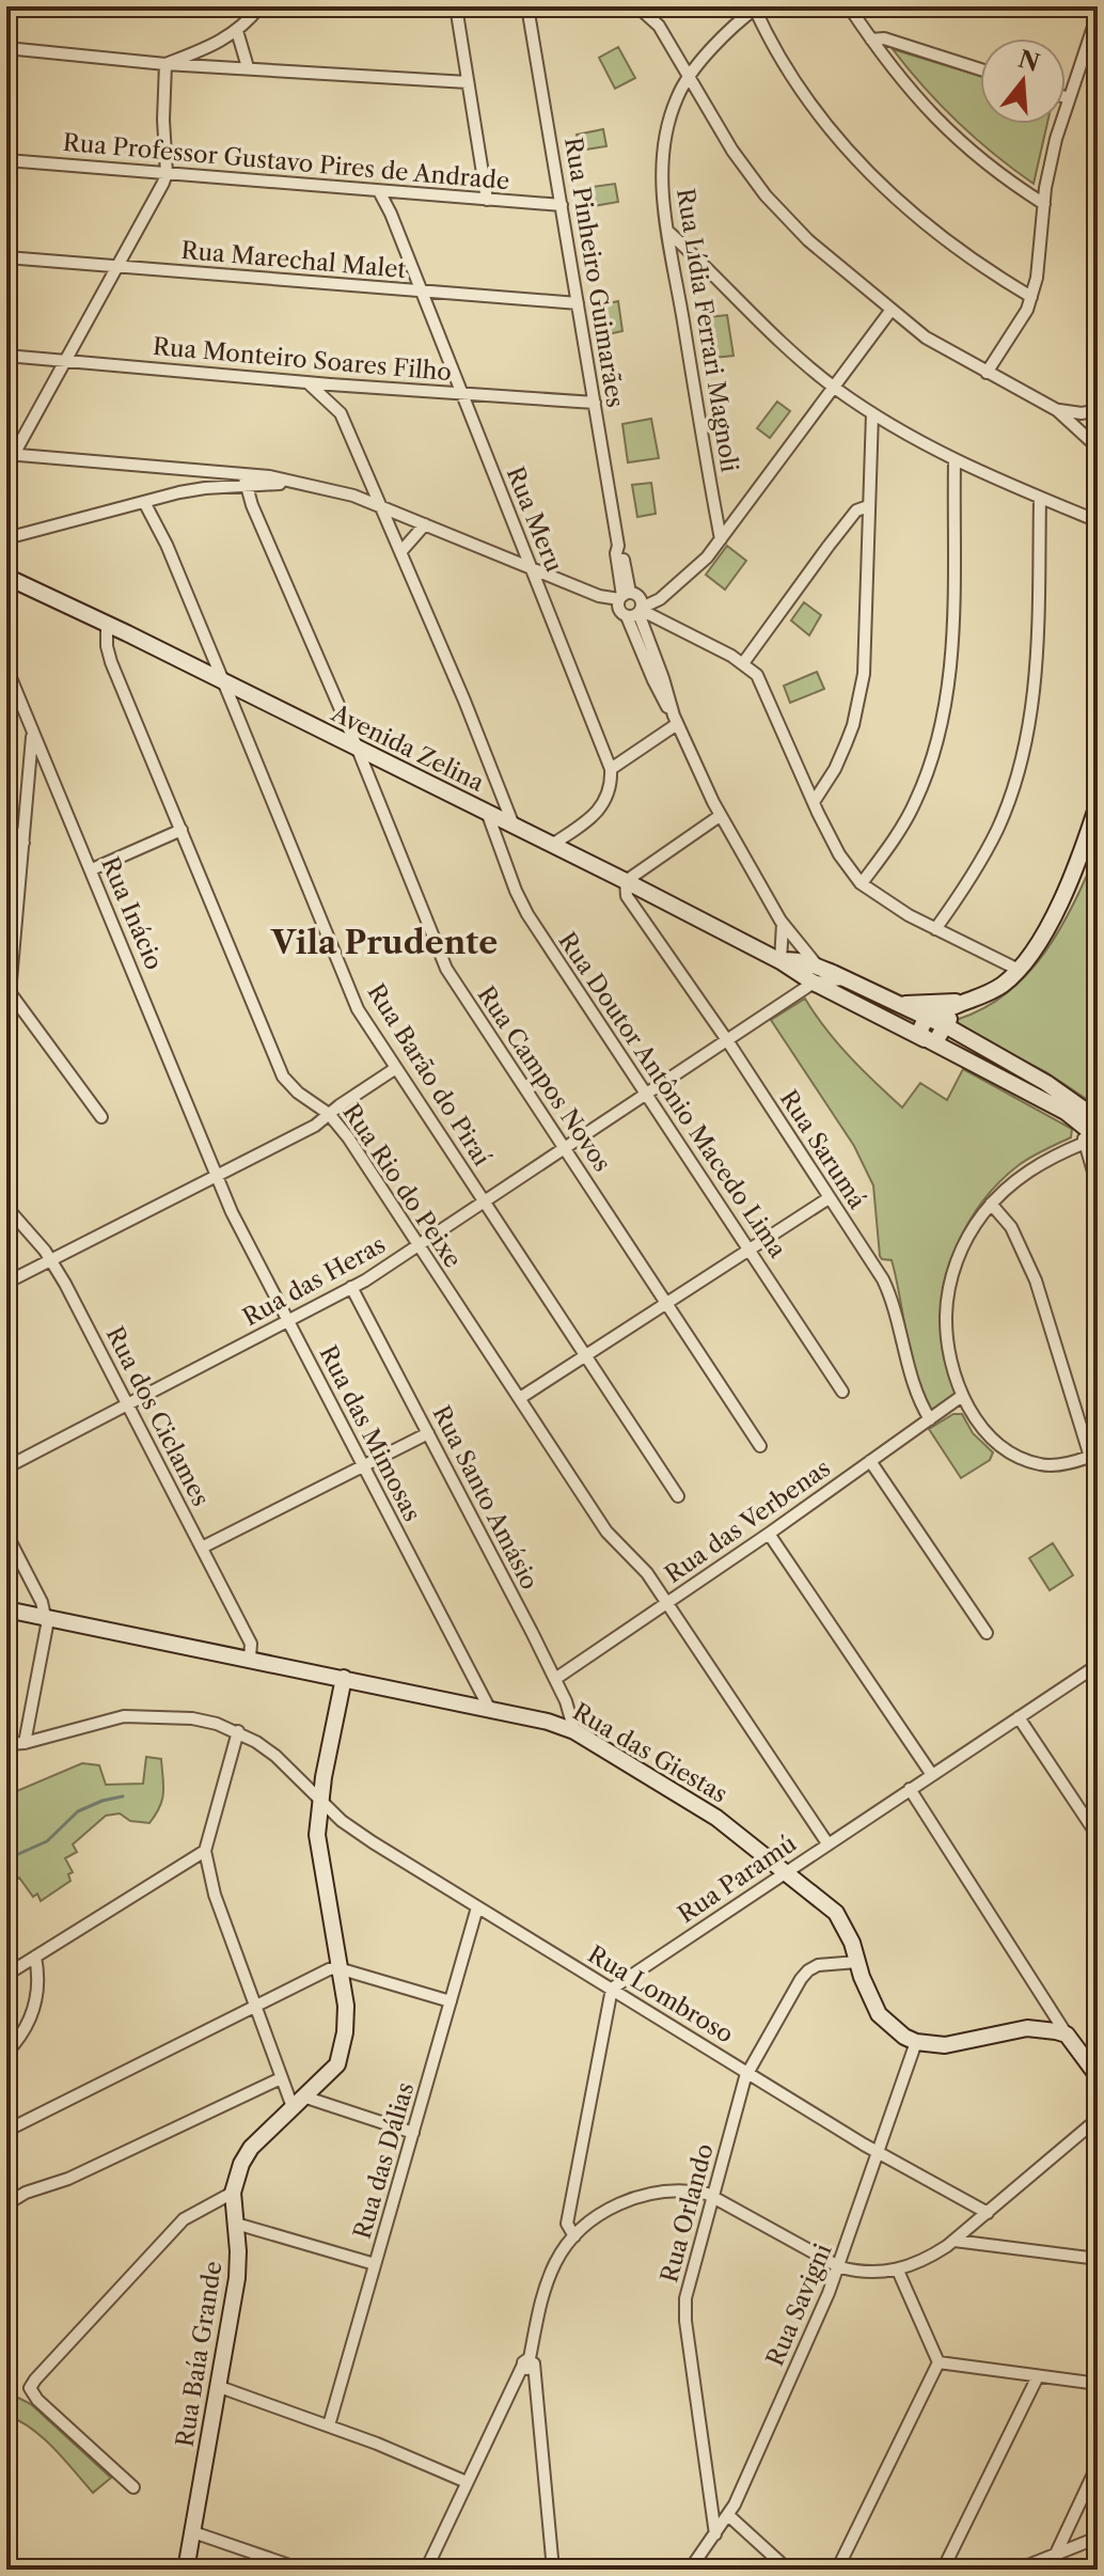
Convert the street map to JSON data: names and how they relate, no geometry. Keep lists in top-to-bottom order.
{
  "streets": {
    "main road": ["Avenida Zelina", "Rua das Giestas", "Rua Baía Grande"],
    "street": [
      "Rua Professor Gustavo Pires de Andrade",
      "Rua Marechal Malet",
      "Rua Pinheiro Guimarães",
      "Rua Lídia Ferrari Magnoli",
      "Rua Monteiro Soares Filho",
      "Rua Meru",
      "Rua Inácio",
      "Rua Barão do Piraí",
      "Rua Campos Novos",
      "Rua Doutor Antônio Macedo Lima",
      "Rua Sarumá",
      "Rua Rio do Peixe",
      "Rua das Heras",
      "Rua dos Ciclames",
      "Rua das Mimosas",
      "Rua Santo Amásio",
      "Rua das Verbenas",
      "Rua Paramú",
      "Rua Lombroso",
      "Rua das Dálias",
      "Rua Orlando",
      "Rua Savigni"
    ]
  },
  "crossings": [
    ["Rua Professor Gustavo Pires de Andrade", "Rua Pinheiro Guimarães"],
    ["Rua Professor Gustavo Pires de Andrade", "Rua Meru"],
    ["Rua Marechal Malet", "Rua Pinheiro Guimarães"],
    ["Rua Marechal Malet", "Rua Meru"],
    ["Rua Pinheiro Guimarães", "Rua Monteiro Soares Filho"],
    ["Rua Pinheiro Guimarães", "Avenida Zelina"],
    ["Rua Pinheiro Guimarães", "Rua das Heras"],
    ["Rua Monteiro Soares Filho", "Rua Meru"],
    ["Avenida Zelina", "Rua Barão do Piraí"],
    ["Avenida Zelina", "Rua Campos Novos"],
    ["Avenida Zelina", "Rua Doutor Antônio Macedo Lima"],
    ["Avenida Zelina", "Rua Sarumá"],
    ["Avenida Zelina", "Rua Rio do Peixe"],
    ["Avenida Zelina", "Rua das Heras"],
    ["Rua Inácio", "Rua das Mimosas"],
    ["Rua Barão do Piraí", "Rua das Heras"],
    ["Rua Campos Novos", "Rua das Heras"],
    ["Rua Doutor Antônio Macedo Lima", "Rua das Heras"],
    ["Rua Sarumá", "Rua das Heras"],
    ["Rua Sarumá", "Rua das Verbenas"],
    ["Rua Rio do Peixe", "Rua das Heras"],
    ["Rua Rio do Peixe", "Rua das Verbenas"],
    ["Rua Rio do Peixe", "Rua Paramú"],
    ["Rua das Heras", "Rua dos Ciclames"],
    ["Rua das Heras", "Rua das Mimosas"],
    ["Rua das Heras", "Rua Santo Amásio"],
    ["Rua dos Ciclames", "Rua das Giestas"],
    ["Rua das Mimosas", "Rua das Giestas"],
    ["Rua Santo Amásio", "Rua das Verbenas"],
    ["Rua Santo Amásio", "Rua das Giestas"],
    ["Rua das Giestas", "Rua Paramú"],
    ["Rua das Giestas", "Rua Orlando"],
    ["Rua das Giestas", "Rua Savigni"],
    ["Rua das Giestas", "Rua Baía Grande"],
    ["Rua Paramú", "Rua Lombroso"],
    ["Rua Lombroso", "Rua das Dálias"],
    ["Rua Lombroso", "Rua Orlando"],
    ["Rua Lombroso", "Rua Savigni"],
    ["Rua Lombroso", "Rua Baía Grande"],
    ["Rua Orlando", "Rua Savigni"]
  ],
  "districts": ["Vila Prudente"],
  "north": "top"
}
